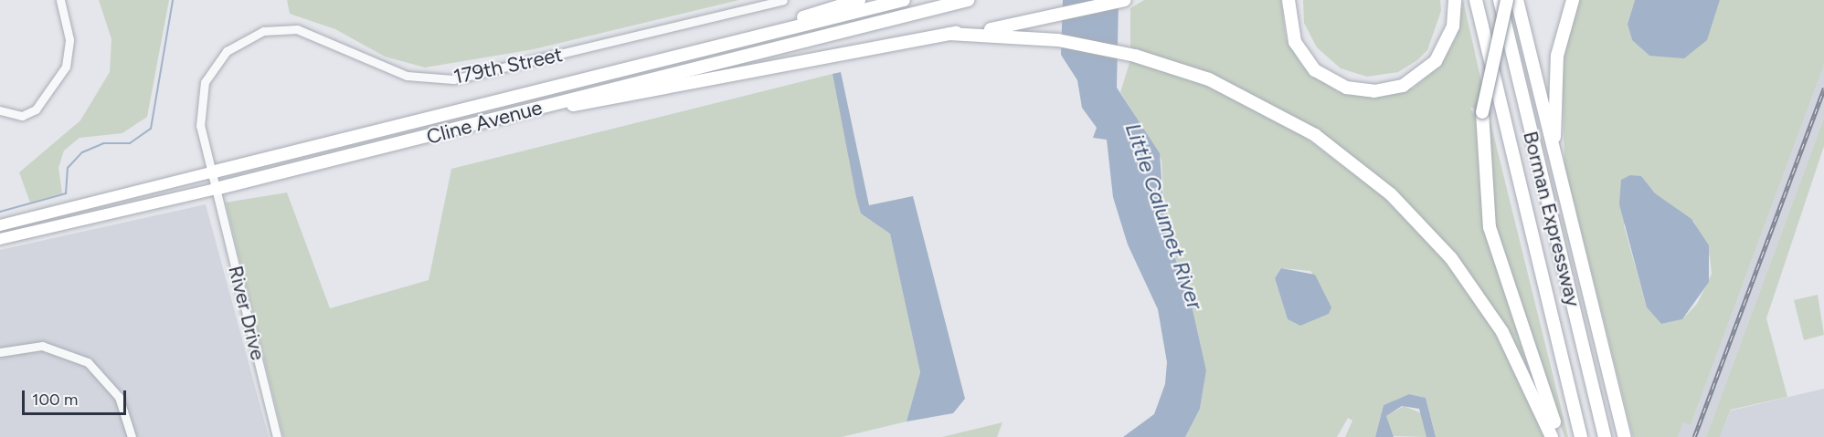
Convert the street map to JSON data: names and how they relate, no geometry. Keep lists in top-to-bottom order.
{
  "streets": {
    "highway": ["Cline Avenue", "Borman Expressway"],
    "street": ["179th Street", "River Drive"]
  },
  "crossings": [
    ["179th Street", "Cline Avenue"],
    ["179th Street", "River Drive"],
    ["Cline Avenue", "River Drive"]
  ],
  "water": ["Little Calumet River"],
  "scale_bar": "100 m"
}
